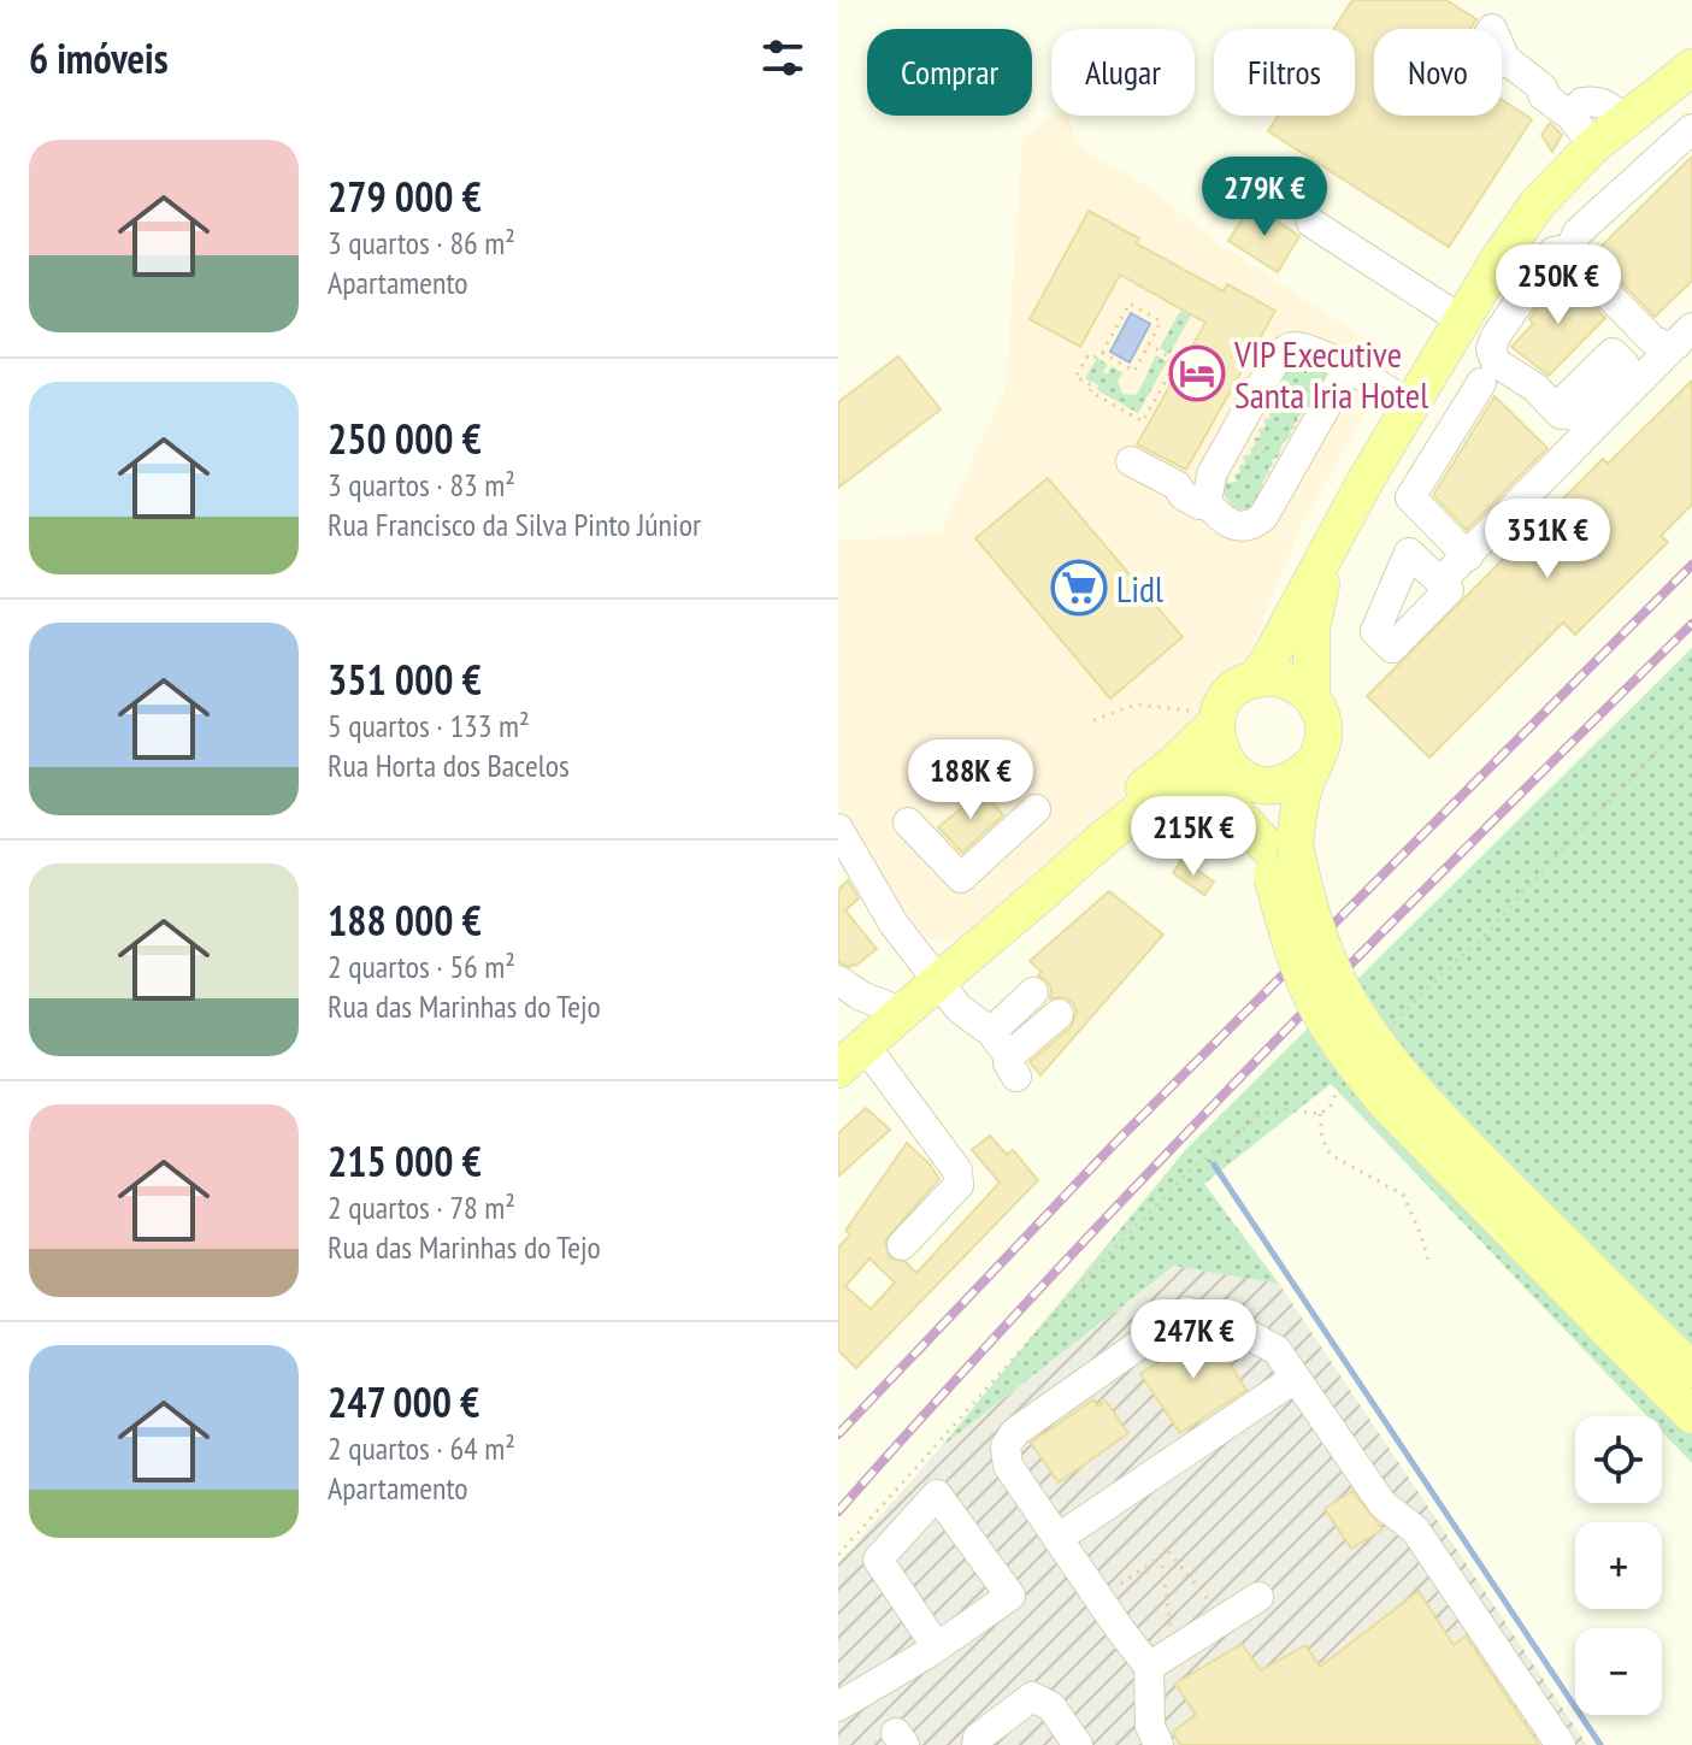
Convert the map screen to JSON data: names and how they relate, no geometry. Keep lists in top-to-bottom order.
{
  "places": {
    "hotel": ["VIP Executive Santa Iria Hotel"],
    "supermarket": ["Lidl"]
  },
  "page": {
    "heading": "6 imóveis",
    "chip": [
      "Comprar",
      "Alugar",
      "Filtros",
      "Novo"
    ],
    "list": [
      {
        "name": "279 000 €",
        "note": "3 quartos · 86 m² · Apartamento"
      },
      {
        "name": "250 000 €",
        "note": "3 quartos · 83 m² · Rua Francisco da Silva Pinto Júnior"
      },
      {
        "name": "351 000 €",
        "note": "5 quartos · 133 m² · Rua Horta dos Bacelos"
      },
      {
        "name": "188 000 €",
        "note": "2 quartos · 56 m² · Rua das Marinhas do Tejo"
      },
      {
        "name": "215 000 €",
        "note": "2 quartos · 78 m² · Rua das Marinhas do Tejo"
      },
      {
        "name": "247 000 €",
        "note": "2 quartos · 64 m² · Apartamento"
      }
    ],
    "price": [
      "279K €",
      "250K €",
      "351K €",
      "188K €",
      "215K €",
      "247K €"
    ],
    "map_buttons": ["+", "−"]
  }
}
